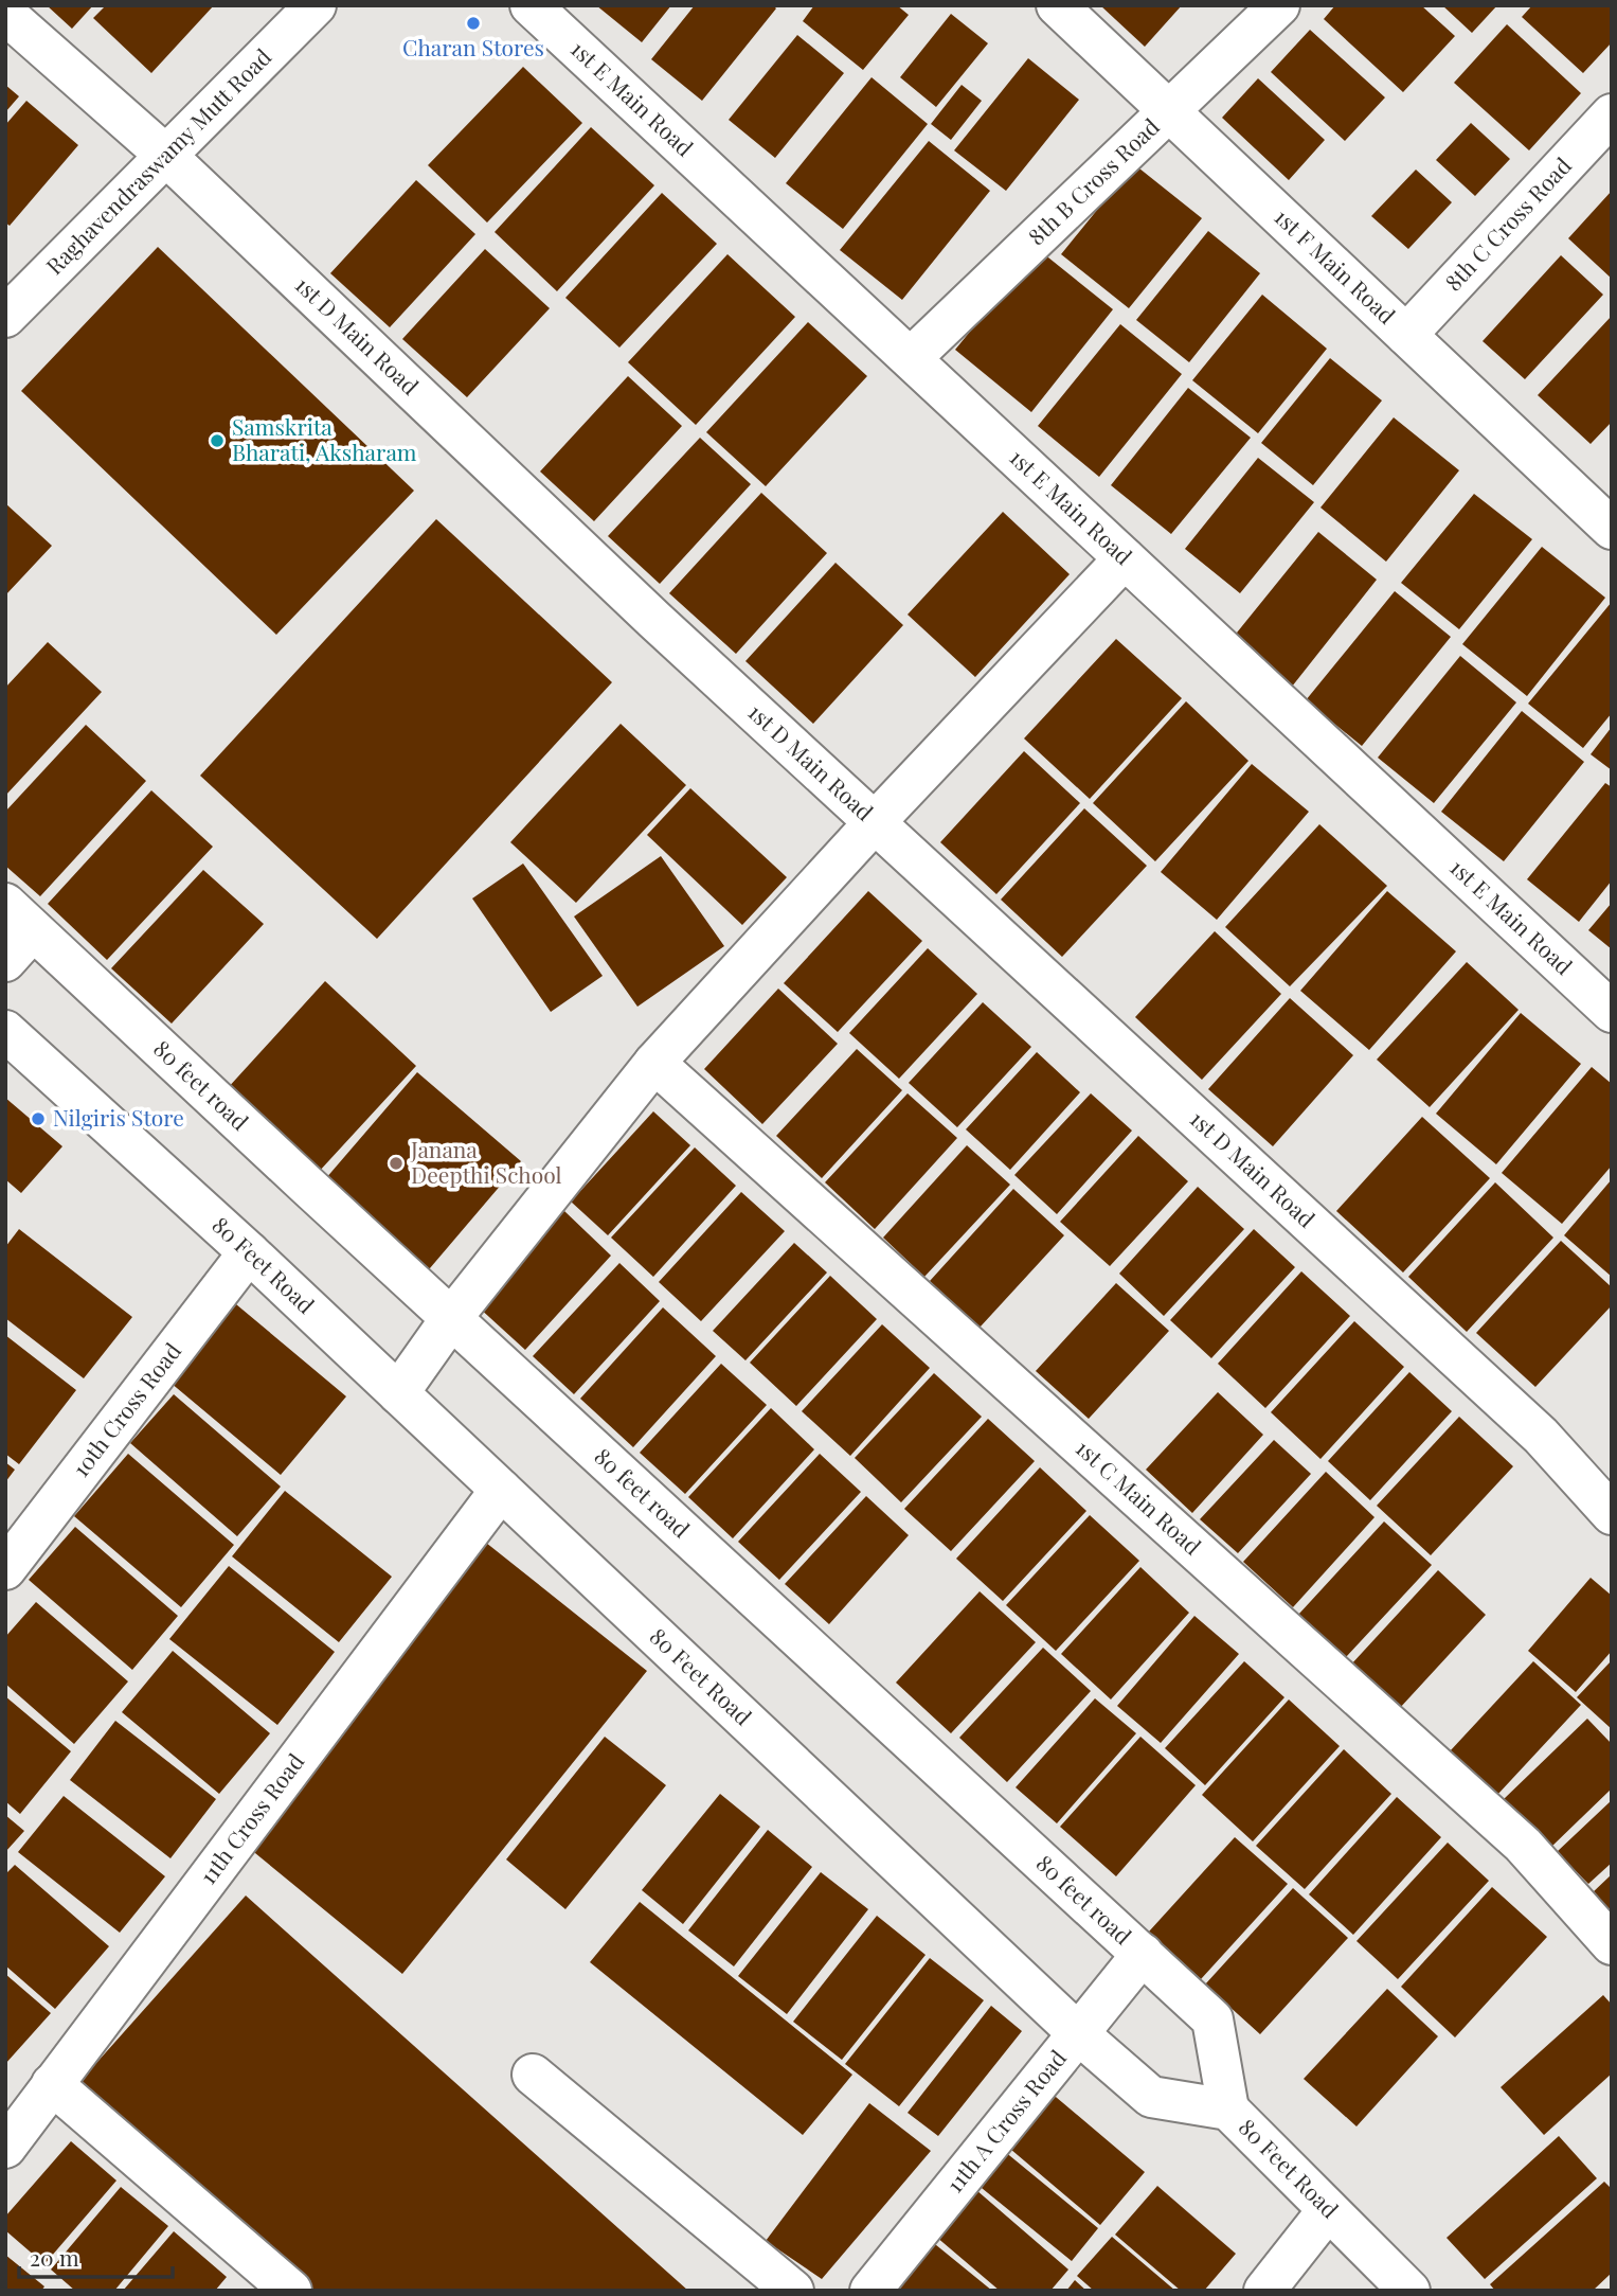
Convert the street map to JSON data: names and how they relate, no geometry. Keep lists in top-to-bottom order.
{
  "streets": {
    "street": [
      "1st E Main Road",
      "Raghavendraswamy Mutt Road",
      "8th B Cross Road",
      "8th C Cross Road",
      "1st F Main Road",
      "1st D Main Road",
      "80 feet road",
      "80 Feet Road",
      "10th Cross Road",
      "1st C Main Road",
      "11th Cross Road",
      "11th A Cross Road"
    ]
  },
  "crossings": [
    ["1st E Main Road", "8th B Cross Road"],
    ["Raghavendraswamy Mutt Road", "1st D Main Road"],
    ["8th B Cross Road", "1st F Main Road"],
    ["8th C Cross Road", "1st F Main Road"],
    ["80 feet road", "80 Feet Road"],
    ["80 feet road", "11th A Cross Road"],
    ["80 Feet Road", "10th Cross Road"],
    ["80 Feet Road", "11th Cross Road"],
    ["80 Feet Road", "11th A Cross Road"]
  ],
  "places": [
    "Charan Stores",
    "Samskrita Bharati, Aksharam",
    "Nilgiris Store",
    "Janana Deepthi School"
  ],
  "scale_bar": "20 m"
}
